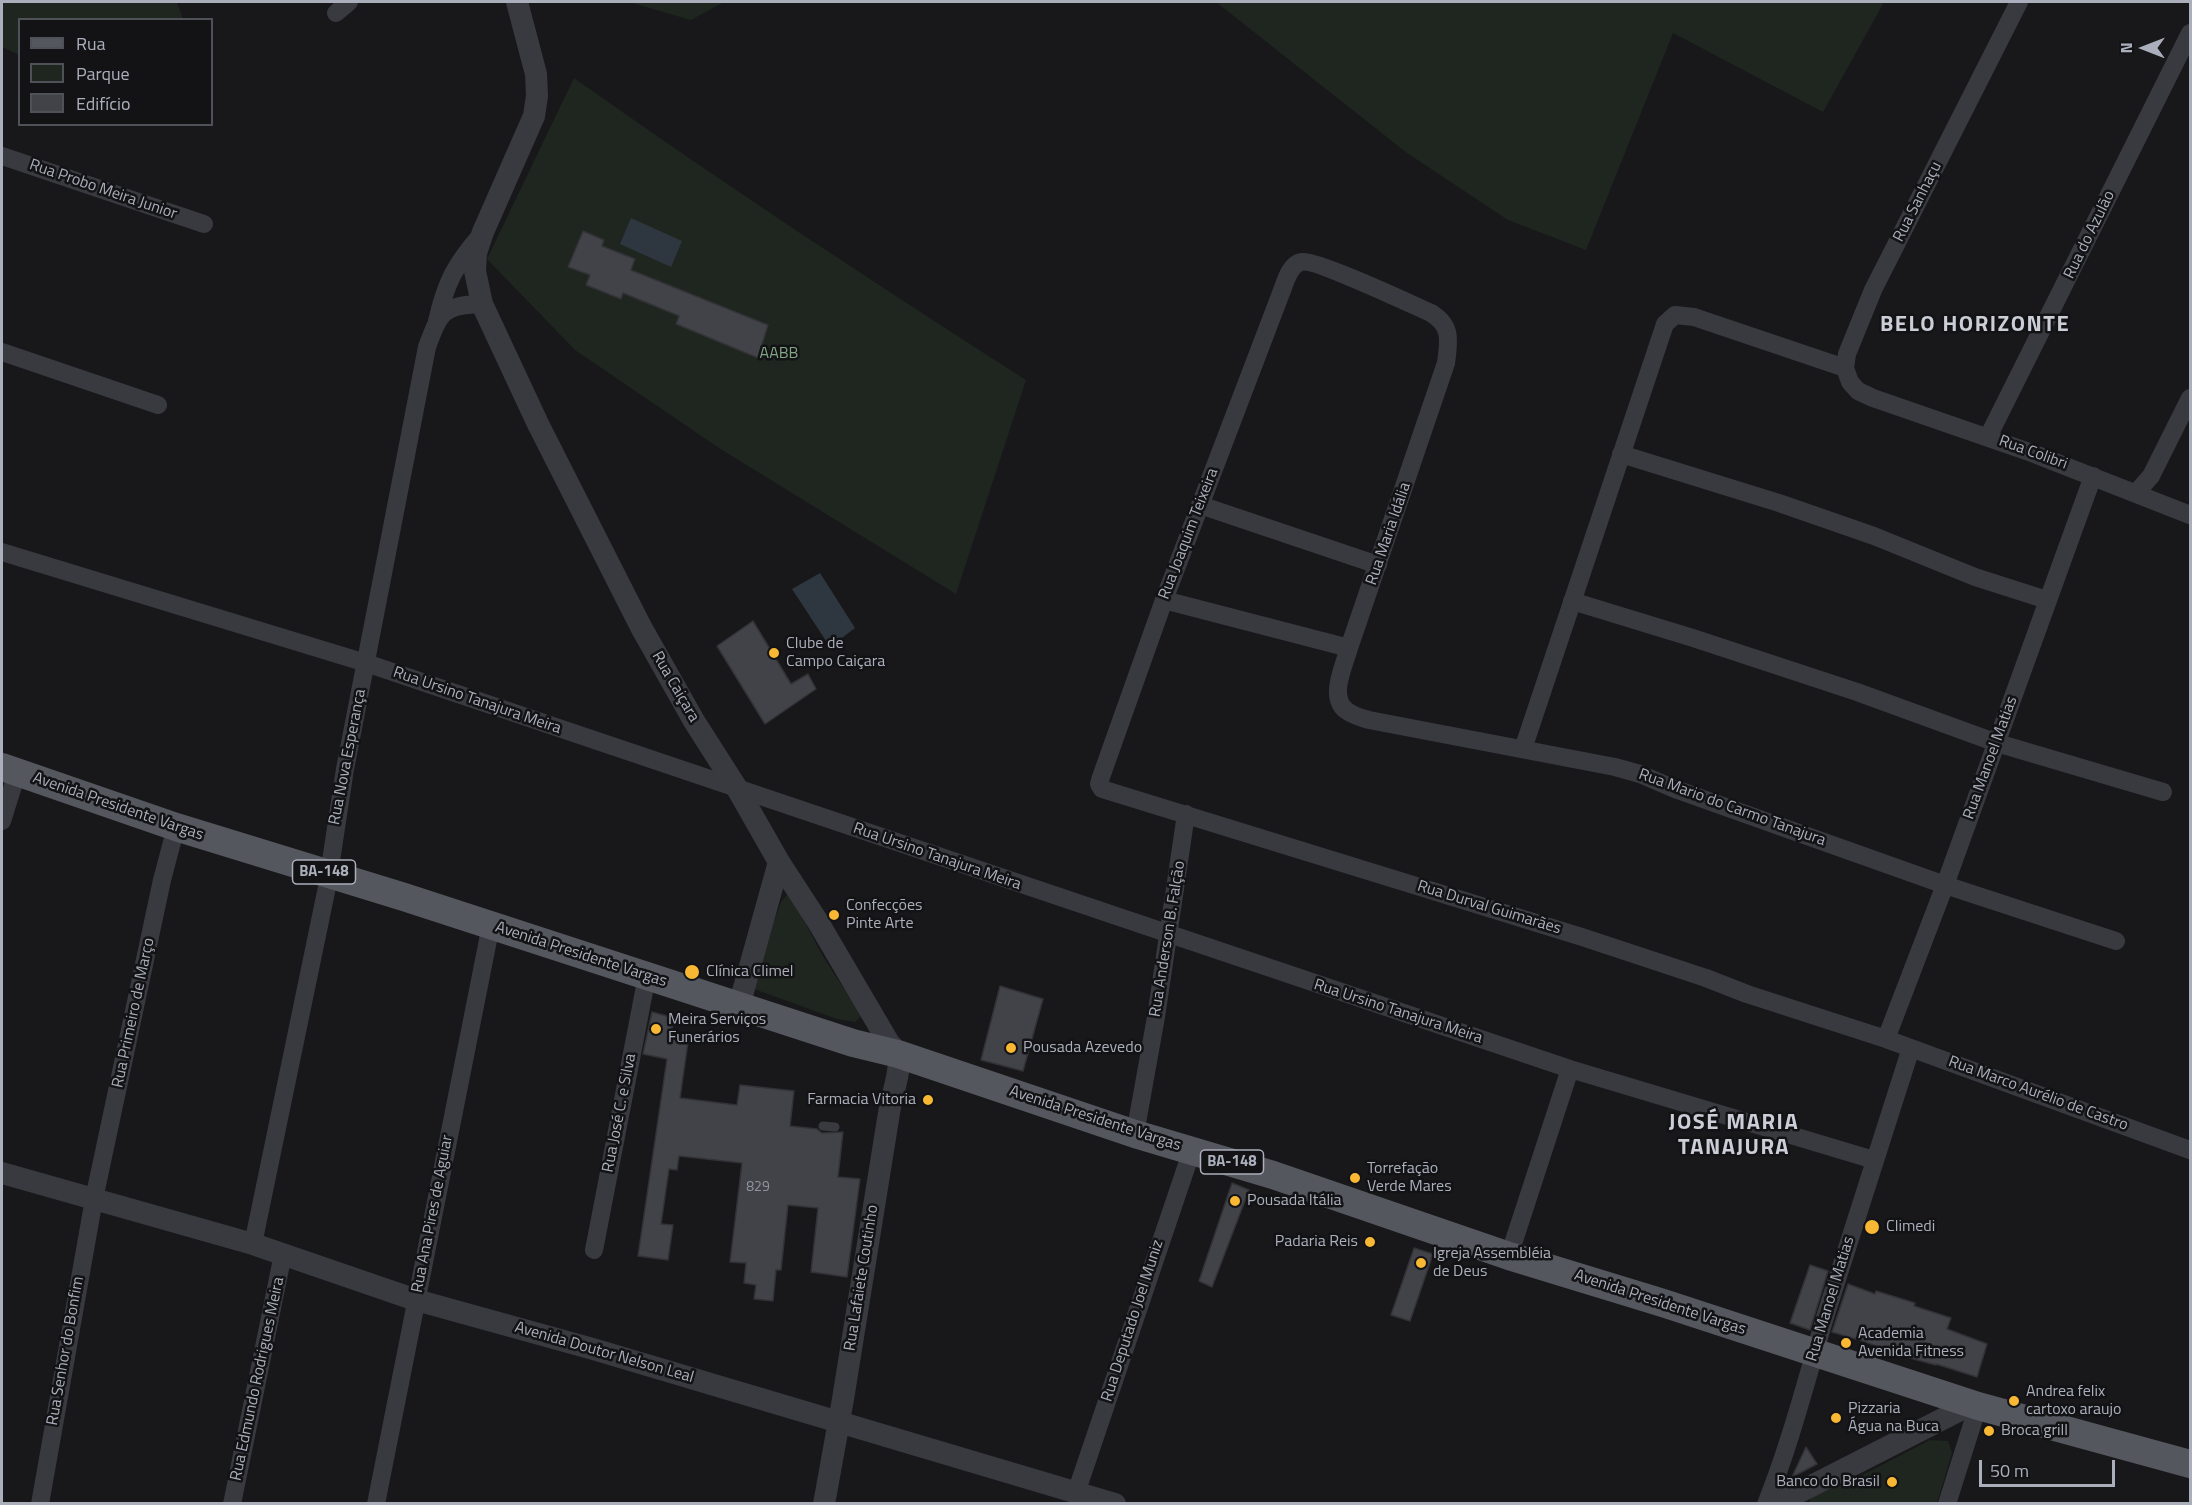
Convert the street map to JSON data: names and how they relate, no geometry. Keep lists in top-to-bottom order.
{
  "streets": {
    "main road": ["Avenida Presidente Vargas", "BA-148"],
    "street": [
      "Rua Probo Meira Junior",
      "Rua Sanhaçu",
      "Rua do Azulão",
      "Rua Colibri",
      "Rua Joaquim Teixeira",
      "Rua Maria Idália",
      "Rua Caiçara",
      "Rua Ursino Tanajura Meira",
      "Rua Nova Esperança",
      "Rua Manoel Matias",
      "Rua Mario do Carmo Tanajura",
      "Rua Durval Guimarães",
      "Rua Anderson B. Falção",
      "Rua Primeiro de Março",
      "Rua Marco Aurélio de Castro",
      "Rua José C. e Silva",
      "Rua Ana Pires de Aguiar",
      "Rua Lafaiete Coutinho",
      "Rua Deputado Joel Muniz",
      "Rua Senhor do Bonfim",
      "Avenida Doutor Nelson Leal",
      "Rua Edmundo Rodrigues Meira"
    ]
  },
  "crossings": [
    ["Rua Sanhaçu", "Rua Colibri"],
    ["Rua do Azulão", "Rua Colibri"],
    ["Rua Colibri", "Rua Manoel Matias"],
    ["Rua Joaquim Teixeira", "Rua Maria Idália"],
    ["Rua Joaquim Teixeira", "Rua Durval Guimarães"],
    ["Rua Maria Idália", "Rua Mario do Carmo Tanajura"],
    ["Rua Caiçara", "Rua Ursino Tanajura Meira"],
    ["Rua Caiçara", "Rua Nova Esperança"],
    ["Rua Caiçara", "Avenida Presidente Vargas"],
    ["Rua Caiçara", "Rua Lafaiete Coutinho"],
    ["Rua Ursino Tanajura Meira", "Rua Nova Esperança"],
    ["Rua Ursino Tanajura Meira", "Rua Manoel Matias"],
    ["Rua Ursino Tanajura Meira", "Rua Anderson B. Falção"],
    ["Rua Nova Esperança", "Avenida Presidente Vargas"],
    ["Rua Nova Esperança", "Avenida Doutor Nelson Leal"],
    ["Rua Manoel Matias", "Avenida Presidente Vargas"],
    ["Rua Manoel Matias", "Rua Mario do Carmo Tanajura"],
    ["Rua Manoel Matias", "Rua Durval Guimarães"],
    ["Rua Manoel Matias", "Rua Marco Aurélio de Castro"],
    ["Avenida Presidente Vargas", "Rua Anderson B. Falção"],
    ["Avenida Presidente Vargas", "Rua Primeiro de Março"],
    ["Avenida Presidente Vargas", "Rua José C. e Silva"],
    ["Avenida Presidente Vargas", "Rua Ana Pires de Aguiar"],
    ["Avenida Presidente Vargas", "Rua Lafaiete Coutinho"],
    ["Avenida Presidente Vargas", "Rua Deputado Joel Muniz"],
    ["Rua Durval Guimarães", "Rua Anderson B. Falção"],
    ["Rua Durval Guimarães", "Rua Marco Aurélio de Castro"],
    ["Rua Primeiro de Março", "Rua Senhor do Bonfim"],
    ["Rua Primeiro de Março", "Avenida Doutor Nelson Leal"],
    ["Rua Ana Pires de Aguiar", "Avenida Doutor Nelson Leal"],
    ["Rua Lafaiete Coutinho", "Avenida Doutor Nelson Leal"],
    ["Rua Deputado Joel Muniz", "Avenida Doutor Nelson Leal"],
    ["Rua Senhor do Bonfim", "Avenida Doutor Nelson Leal"],
    ["Avenida Doutor Nelson Leal", "Rua Edmundo Rodrigues Meira"]
  ],
  "districts": ["BELO HORIZONTE", "JOSÉ MARIA TANAJURA"],
  "parks": ["AABB"],
  "places": [
    "Clube de Campo Caiçara",
    "Confecções Pinte Arte",
    "Clínica Climel",
    "Meira Serviços Funerários",
    "Pousada Azevedo",
    "Farmacia Vitoria",
    "Torrefação Verde Mares",
    "Pousada Itália",
    "Climedi",
    "Padaria Reis",
    "Igreja Assembléia de Deus",
    "Academia Avenida Fitness",
    "Andrea felix cartoxo araujo",
    "Pizzaria Água na Buca",
    "Broca grill",
    "Banco do Brasil"
  ],
  "house_numbers": ["829"],
  "legend": ["Rua", "Parque", "Edifício"],
  "scale_bar": "50 m",
  "north": "left"
}
